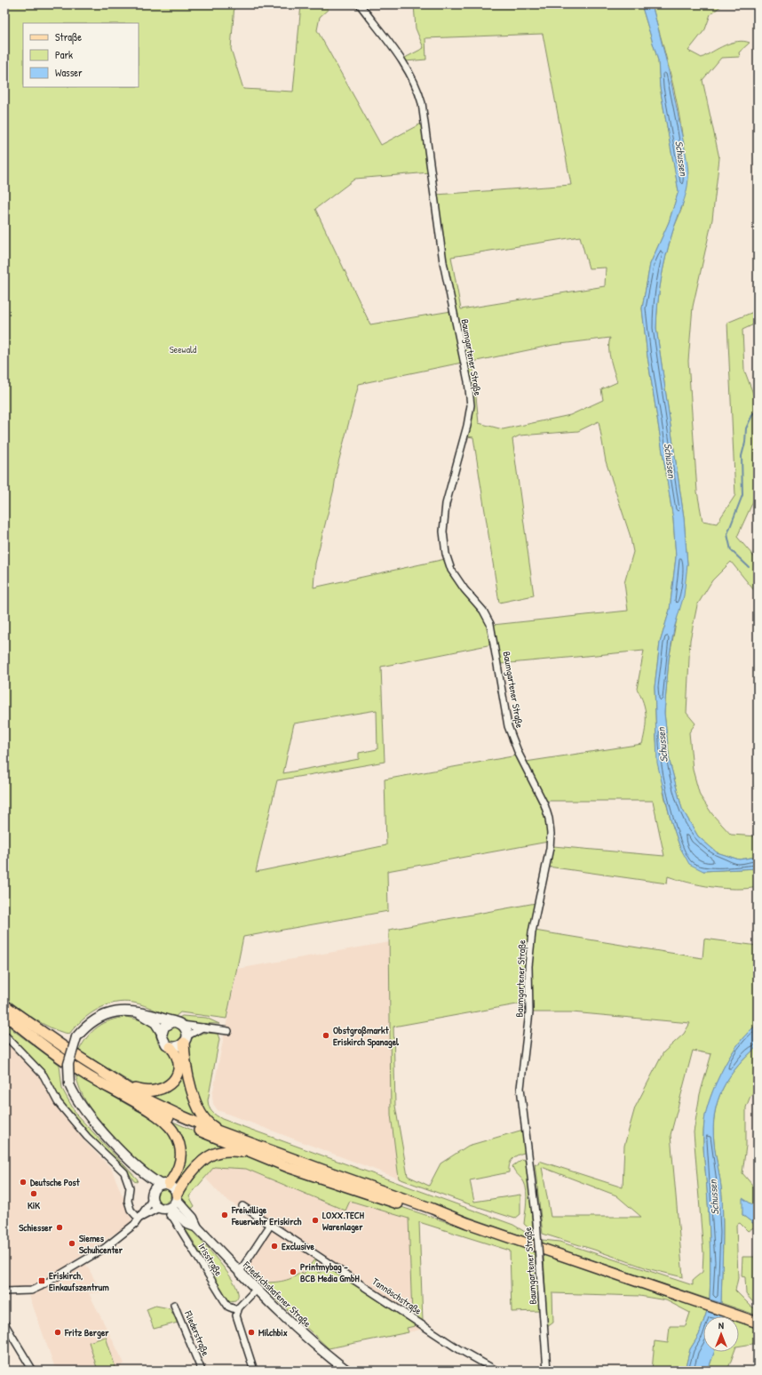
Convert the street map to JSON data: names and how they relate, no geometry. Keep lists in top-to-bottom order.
{
  "streets": {
    "street": [
      "Baumgartener Straße",
      "Irisstraße",
      "Friedrichshafener Straße",
      "Tannöschstraße",
      "Fliederstraße"
    ]
  },
  "crossings": [
    ["Irisstraße", "Friedrichshafener Straße"]
  ],
  "water": ["Schussen"],
  "parks": ["Seewald"],
  "places": {
    "other": [
      "Obstgroßmarkt Eriskirch Spanagel",
      "Deutsche Post",
      "KiK",
      "Freiwillige Feuerwehr Eriskirch",
      "LOXX.TECH Warenlager",
      "Schiesser",
      "Siemes Schuhcenter",
      "Exclusive",
      "Printmybag - BCB Media GmbH",
      "Fritz Berger",
      "Milchbix"
    ],
    "transit": ["Eriskirch, Einkaufszentrum"]
  },
  "legend": ["Straße", "Park", "Wasser"],
  "north": "top"
}
